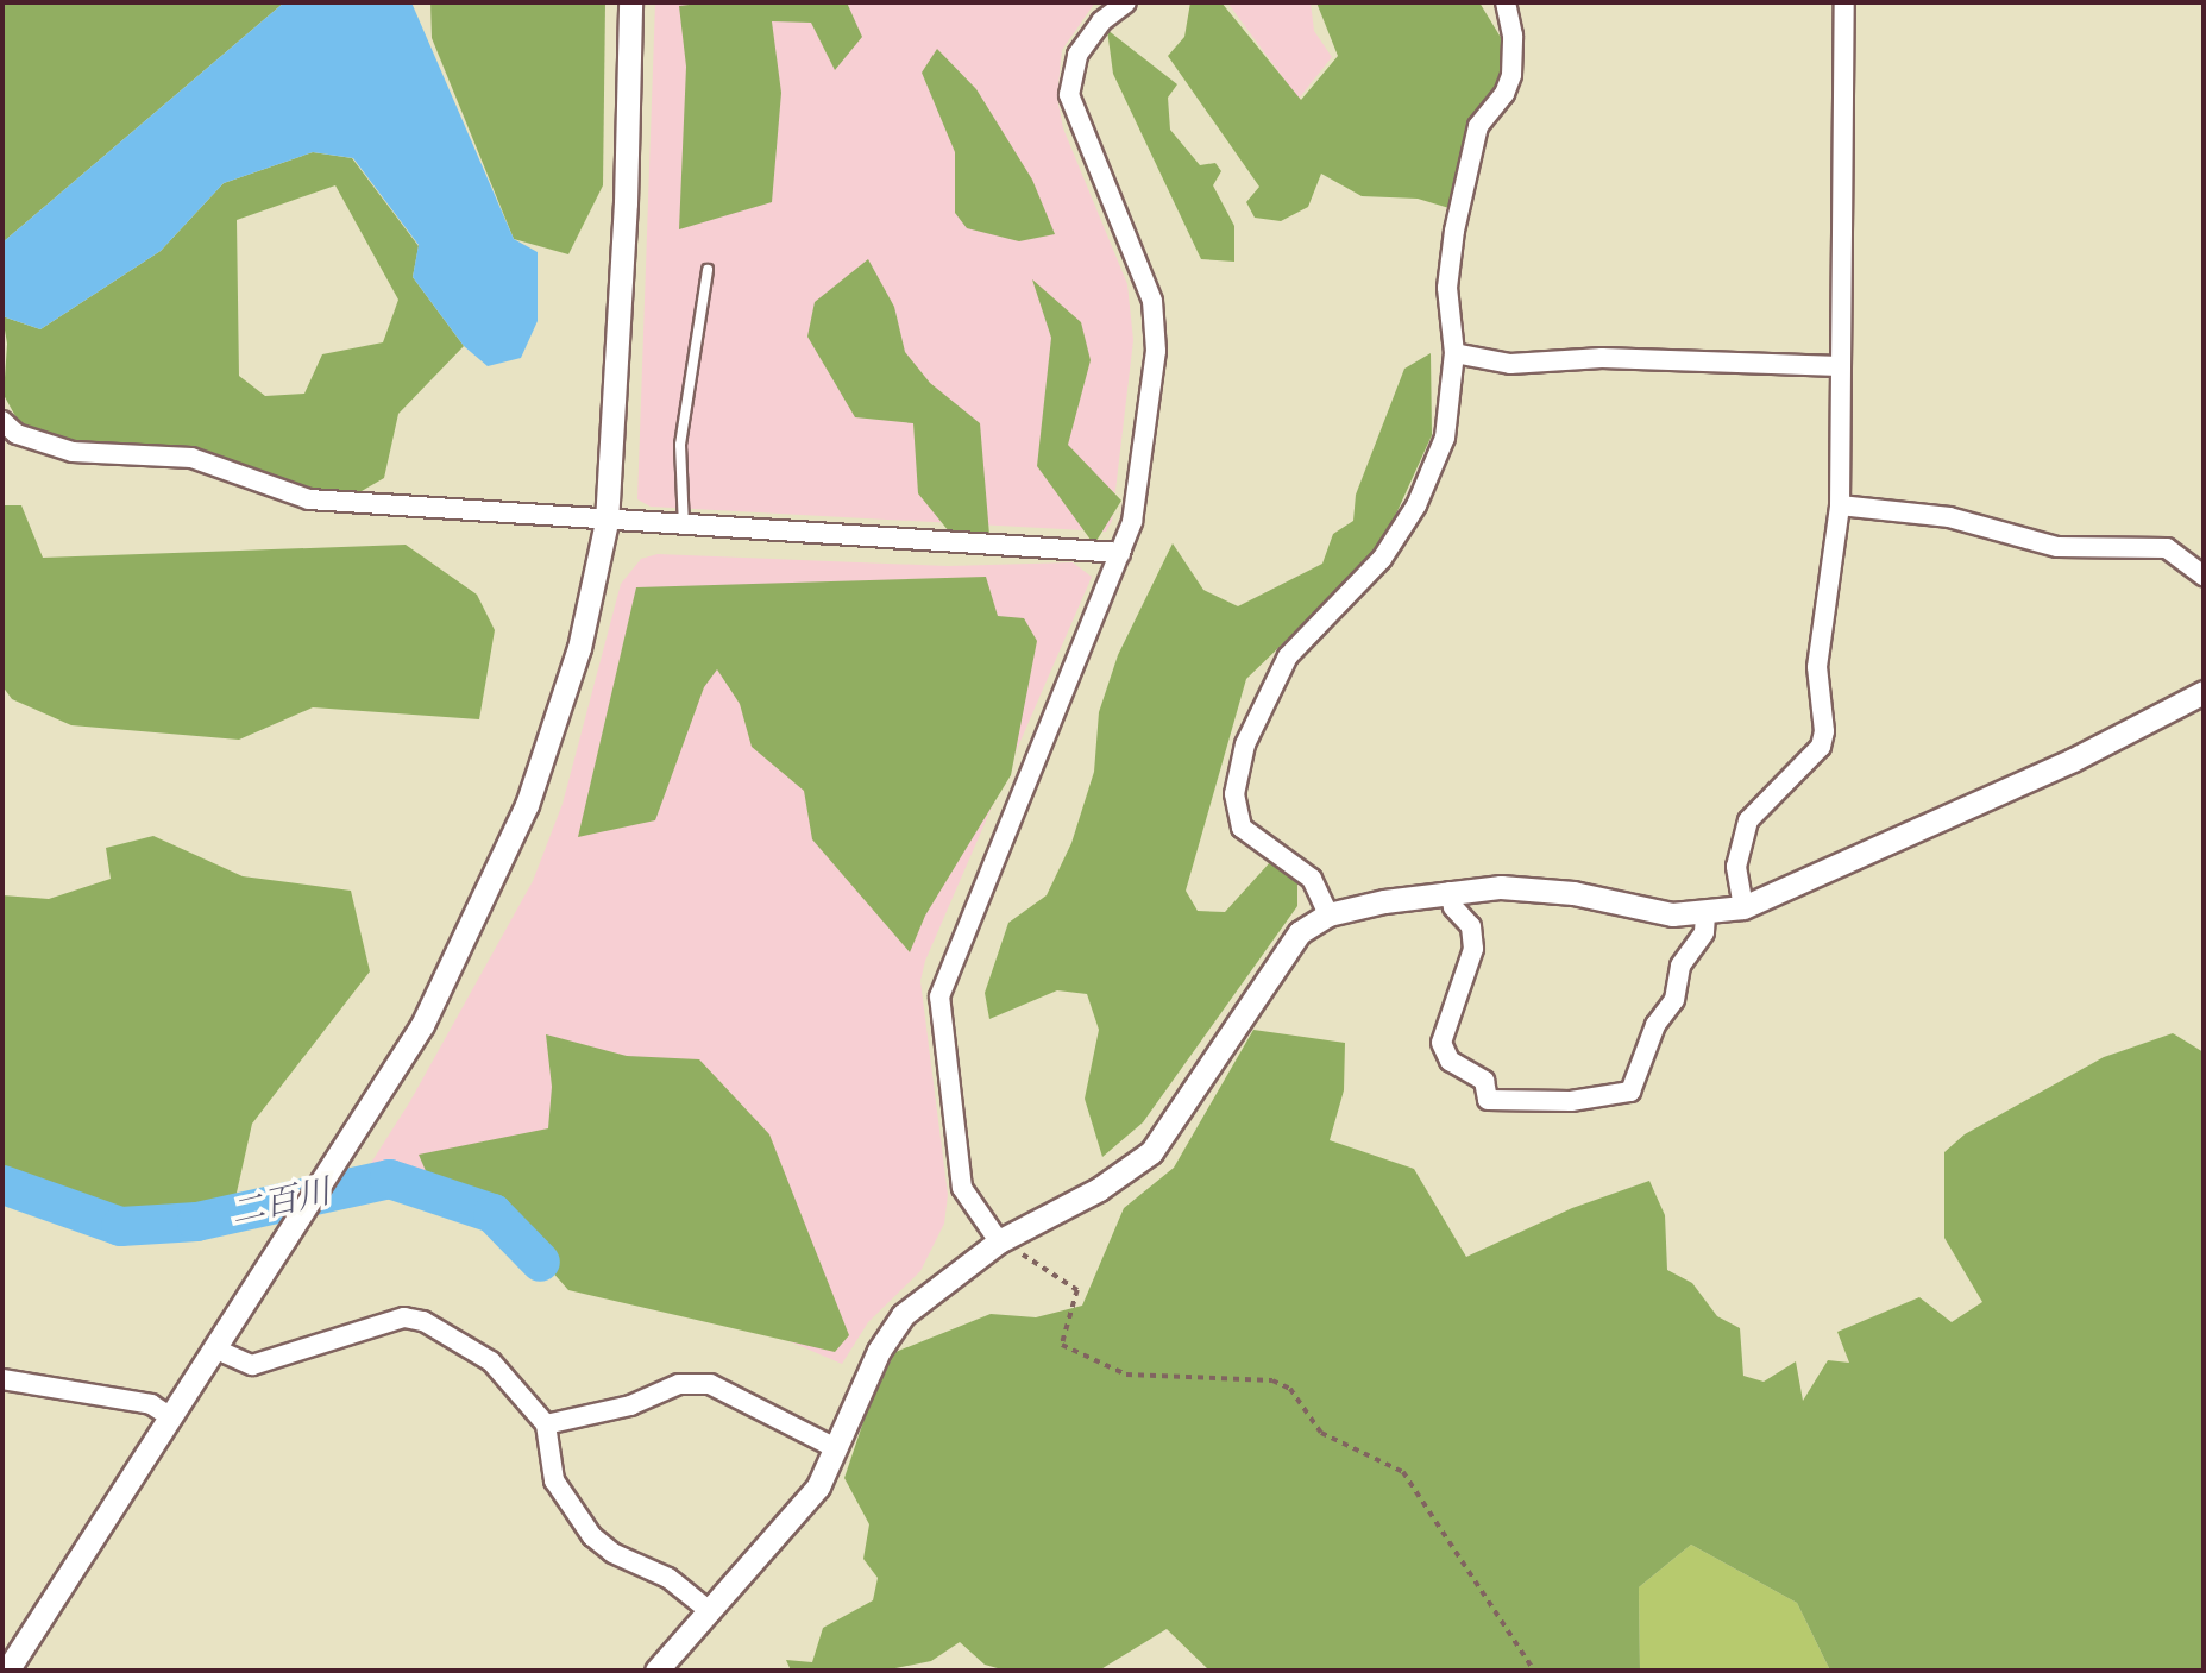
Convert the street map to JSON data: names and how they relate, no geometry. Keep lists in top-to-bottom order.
{
  "water": ["二百川"]
}
